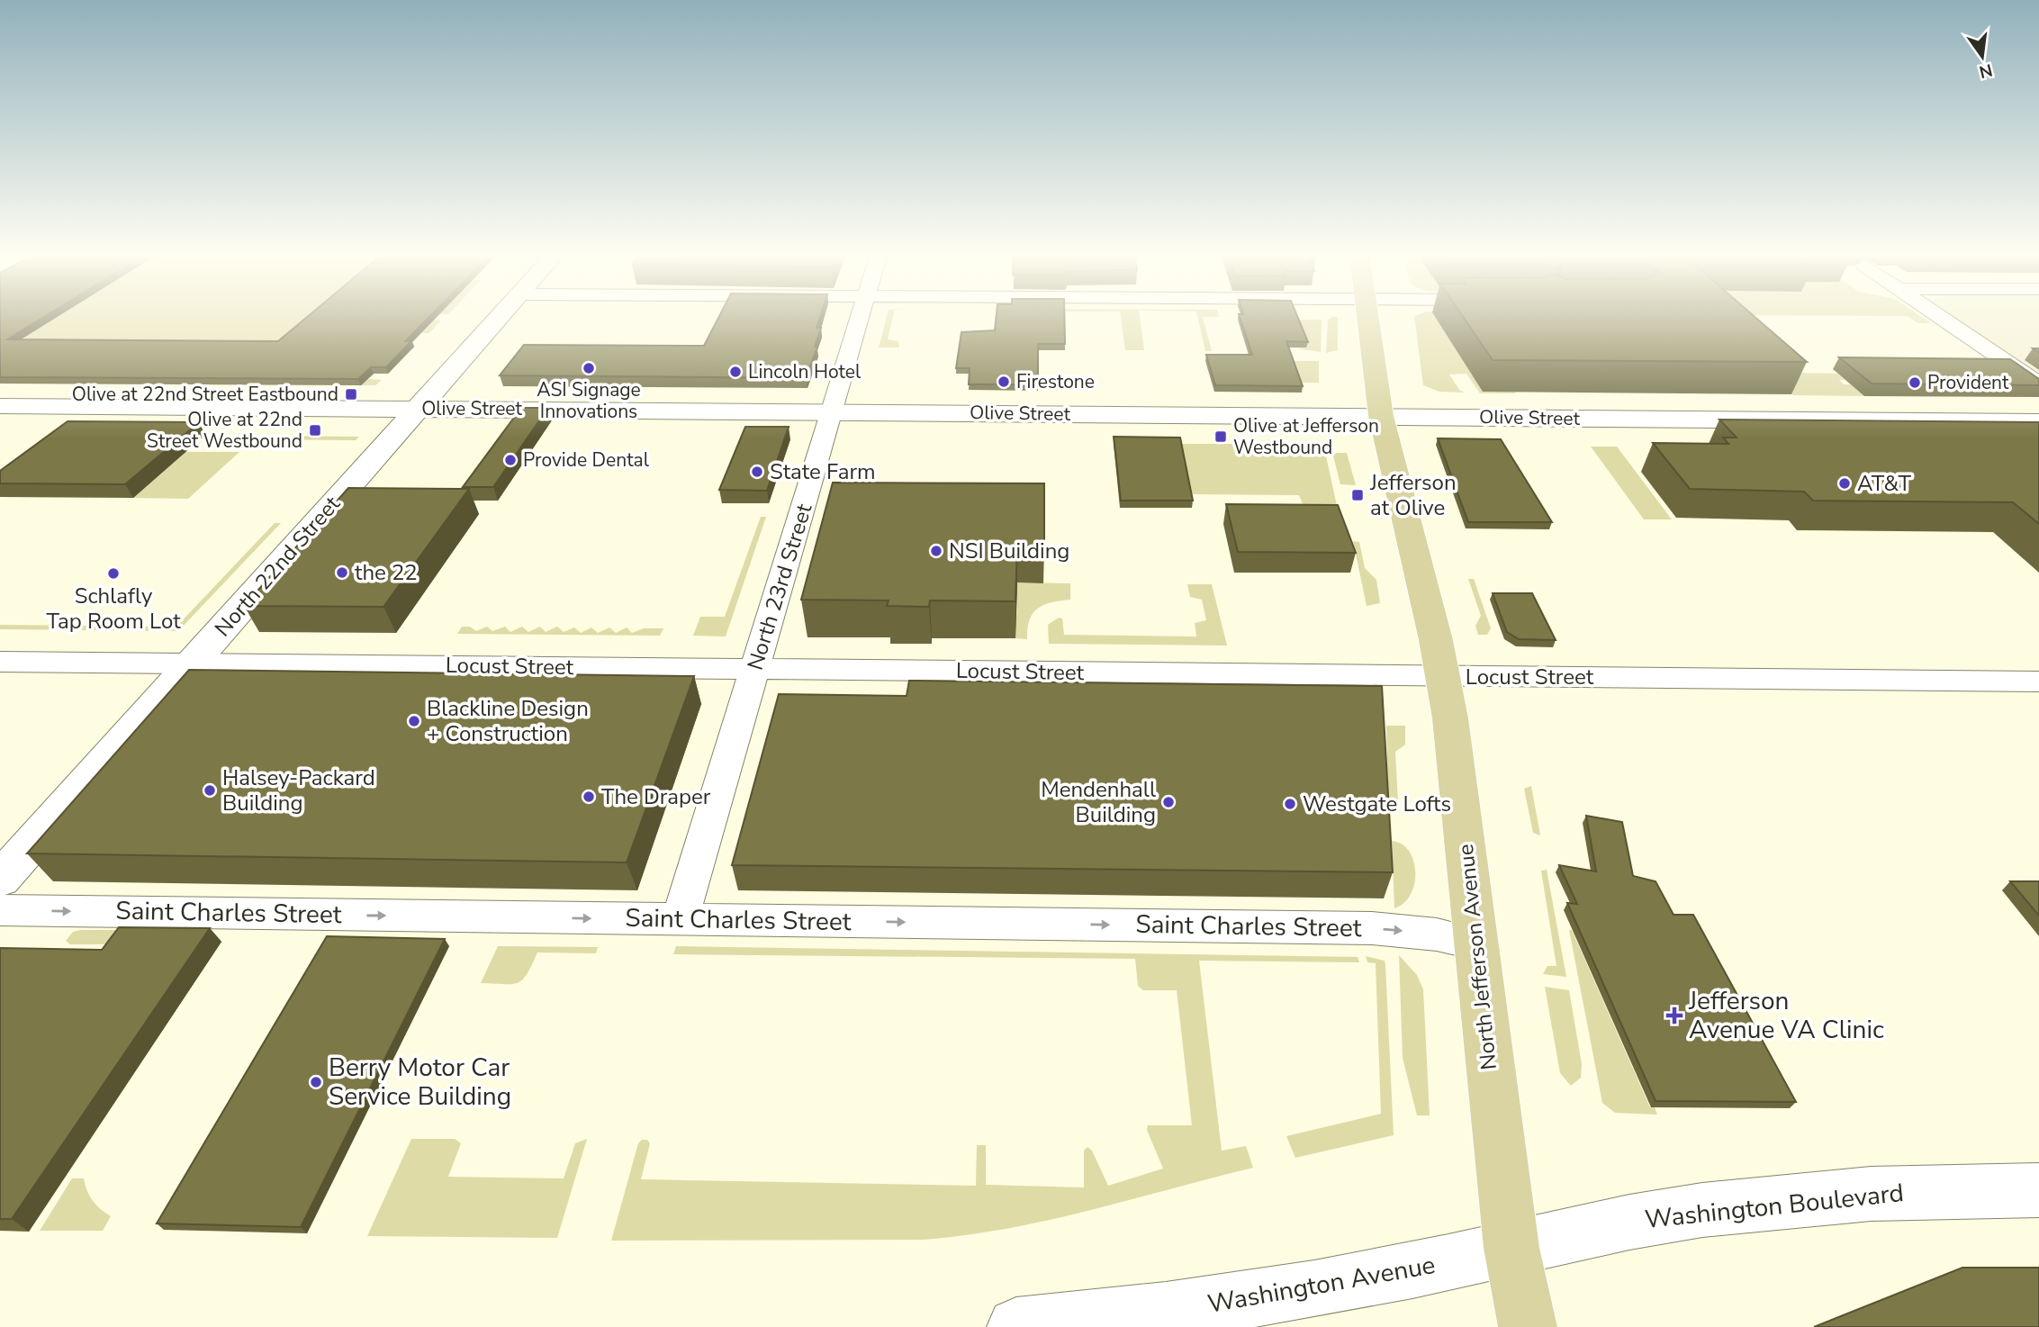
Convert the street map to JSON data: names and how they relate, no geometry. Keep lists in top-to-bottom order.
{
  "streets": {
    "main road": [
      "Olive Street",
      "North 22nd Street",
      "North Jefferson Avenue",
      "Washington Boulevard",
      "Washington Avenue"
    ],
    "street": ["North 23rd Street", "Locust Street", "Saint Charles Street"]
  },
  "crossings": [
    ["Olive Street", "North 22nd Street"],
    ["Olive Street", "North 23rd Street"],
    ["Olive Street", "North Jefferson Avenue"],
    ["North 22nd Street", "Locust Street"],
    ["North 23rd Street", "Locust Street"],
    ["North 23rd Street", "Saint Charles Street"],
    ["Locust Street", "North Jefferson Avenue"],
    ["Saint Charles Street", "North Jefferson Avenue"],
    ["North Jefferson Avenue", "Washington Boulevard"],
    ["North Jefferson Avenue", "Washington Avenue"],
    ["Washington Boulevard", "Washington Avenue"]
  ],
  "one_way": ["Saint Charles Street"],
  "places": {
    "other": [
      "ASI Signage Innovations",
      "Lincoln Hotel",
      "Firestone",
      "Provident",
      "Provide Dental",
      "State Farm",
      "AT&T",
      "NSI Building",
      "the 22",
      "Schlafly Tap Room Lot",
      "Blackline Design + Construction",
      "Halsey-Packard Building",
      "The Draper",
      "Mendenhall Building",
      "Westgate Lofts",
      "Berry Motor Car Service Building"
    ],
    "transit": [
      "Olive at 22nd Street Eastbound",
      "Olive at 22nd Street Westbound",
      "Olive at Jefferson Westbound",
      "Jefferson at Olive"
    ],
    "health": ["Jefferson Avenue VA Clinic"]
  },
  "north": "bottom"
}
